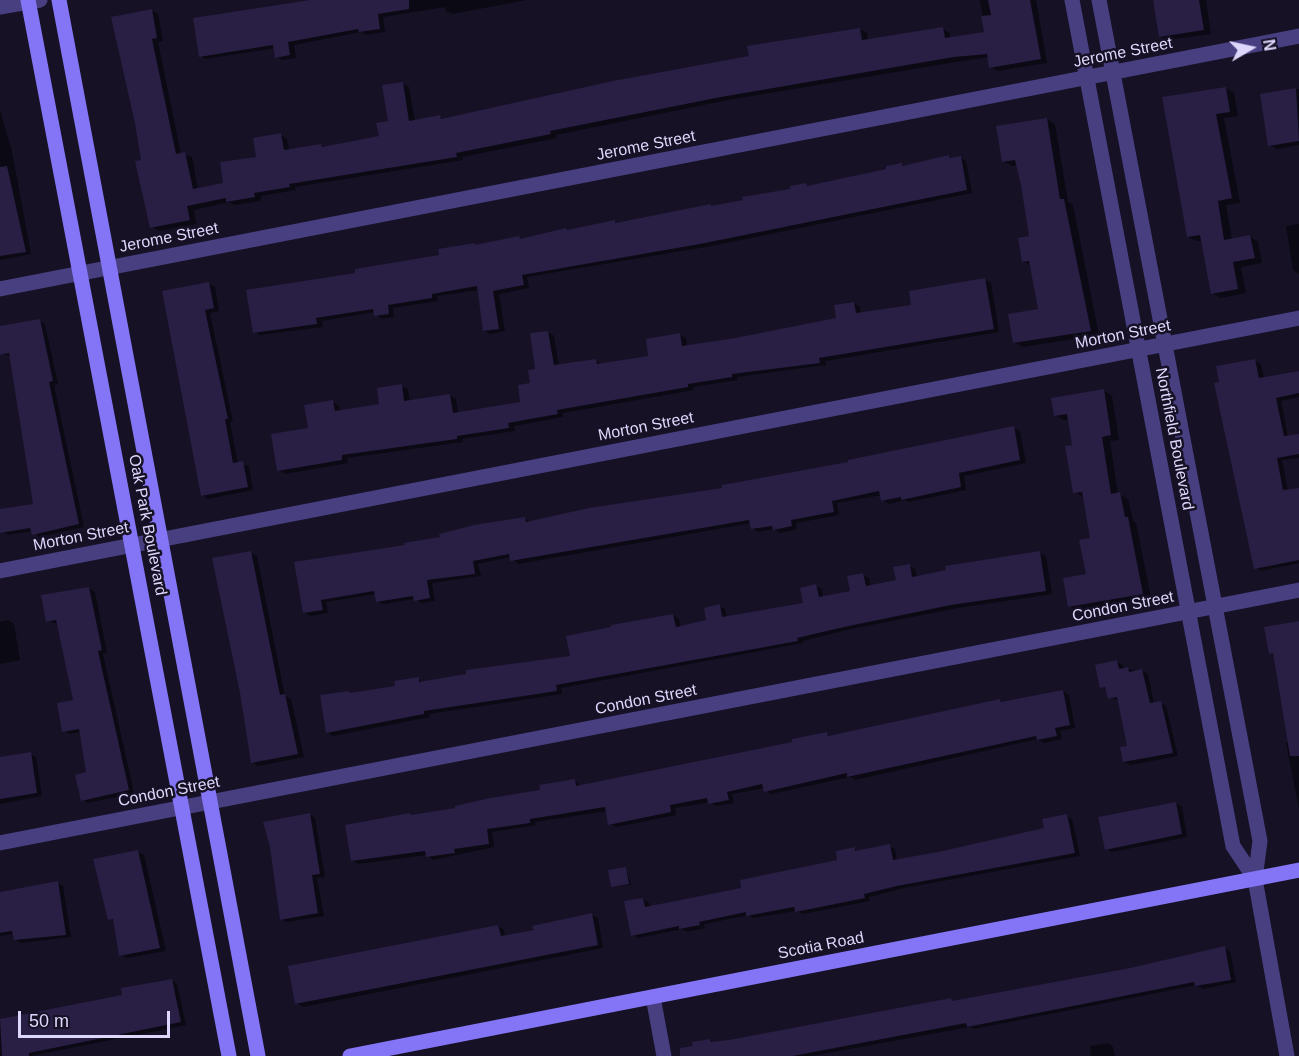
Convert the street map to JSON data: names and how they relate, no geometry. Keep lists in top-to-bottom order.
{
  "streets": {
    "street": [
      "Jerome Street",
      "Morton Street",
      "Northfield Boulevard",
      "Oak Park Boulevard",
      "Condon Street",
      "Scotia Road"
    ]
  },
  "crossings": [
    ["Jerome Street", "Northfield Boulevard"],
    ["Jerome Street", "Oak Park Boulevard"],
    ["Morton Street", "Northfield Boulevard"],
    ["Morton Street", "Oak Park Boulevard"],
    ["Northfield Boulevard", "Condon Street"],
    ["Northfield Boulevard", "Scotia Road"],
    ["Oak Park Boulevard", "Condon Street"]
  ],
  "scale_bar": "50 m",
  "north": "right"
}
